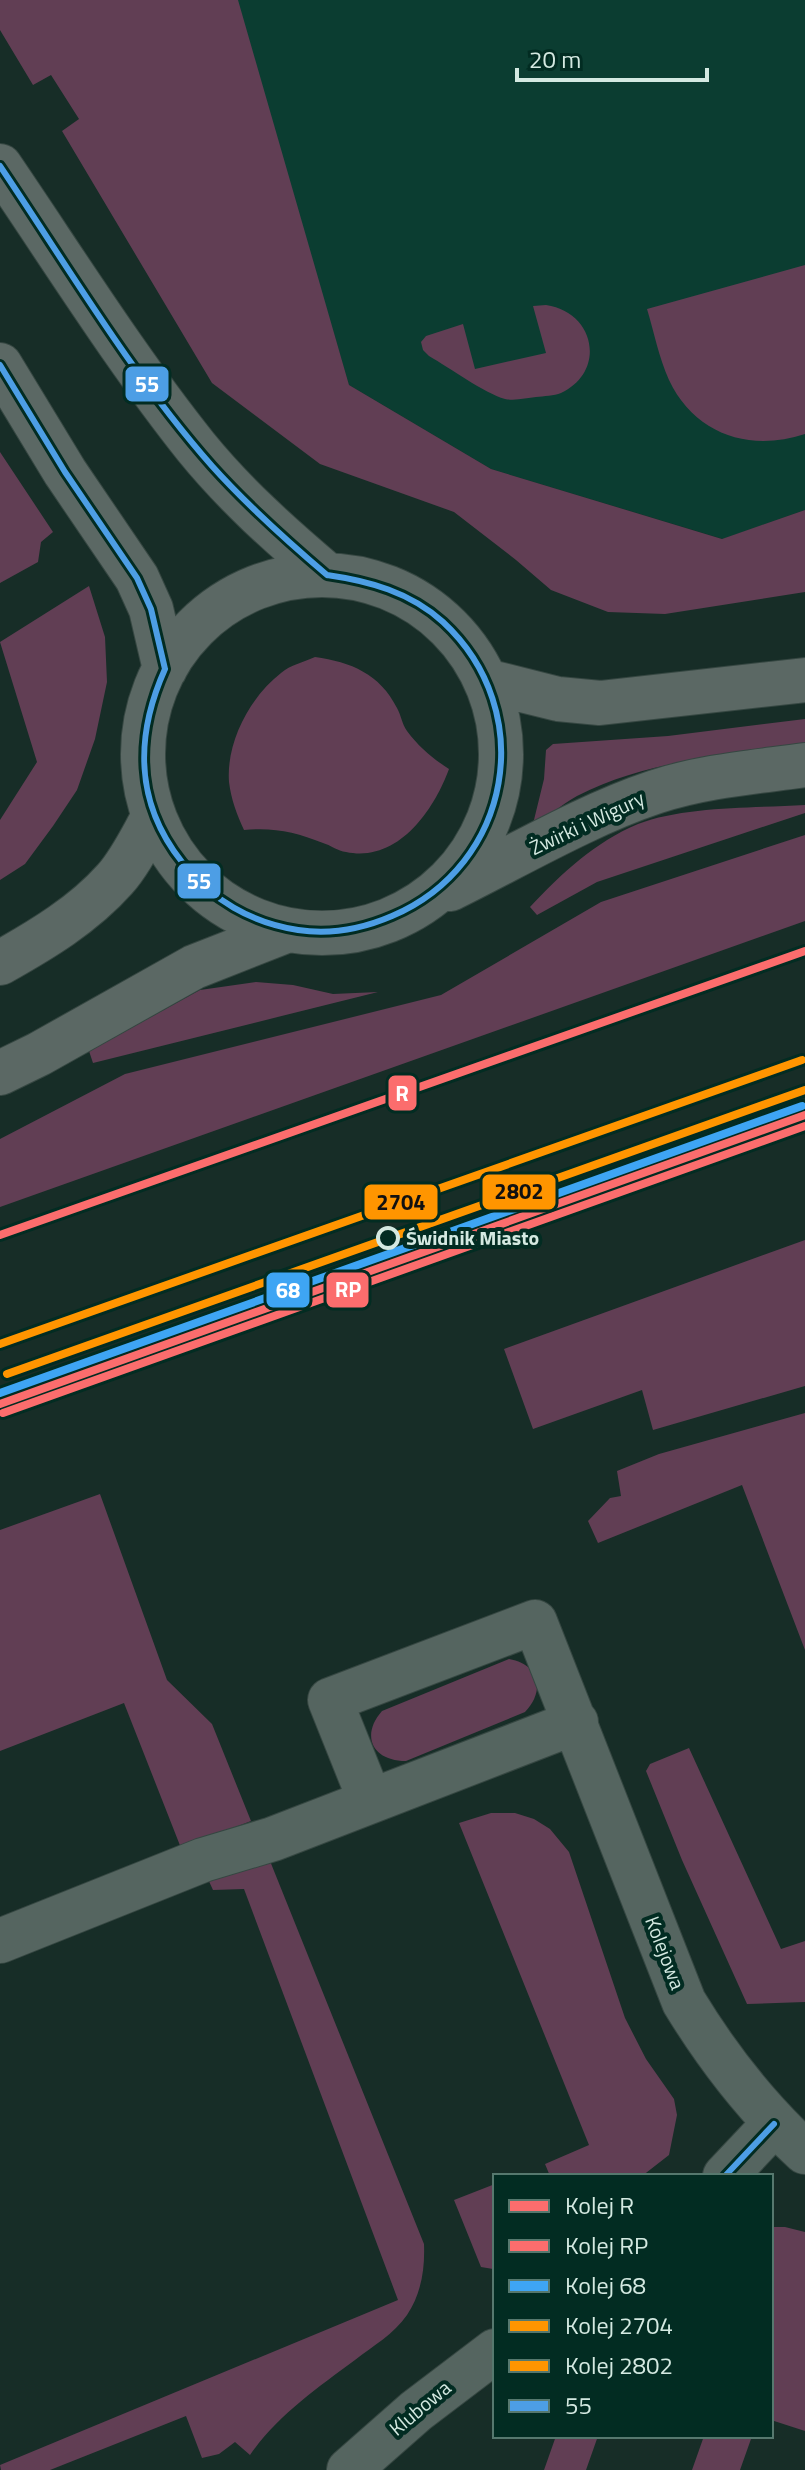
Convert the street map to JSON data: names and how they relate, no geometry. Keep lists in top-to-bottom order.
{
  "streets": {
    "main road": ["Żwirki i Wigury"],
    "street": ["Kolejowa", "Klubowa"]
  },
  "places": ["Świdnik Miasto"],
  "lines": [
    "transit line 55",
    "rail line R",
    "rail line 2704",
    "rail line 2802",
    "rail line 68",
    "rail line RP"
  ],
  "legend": [
    "Kolej R",
    "Kolej RP",
    "Kolej 68",
    "Kolej 2704",
    "Kolej 2802",
    "55"
  ],
  "scale_bar": "20 m"
}
